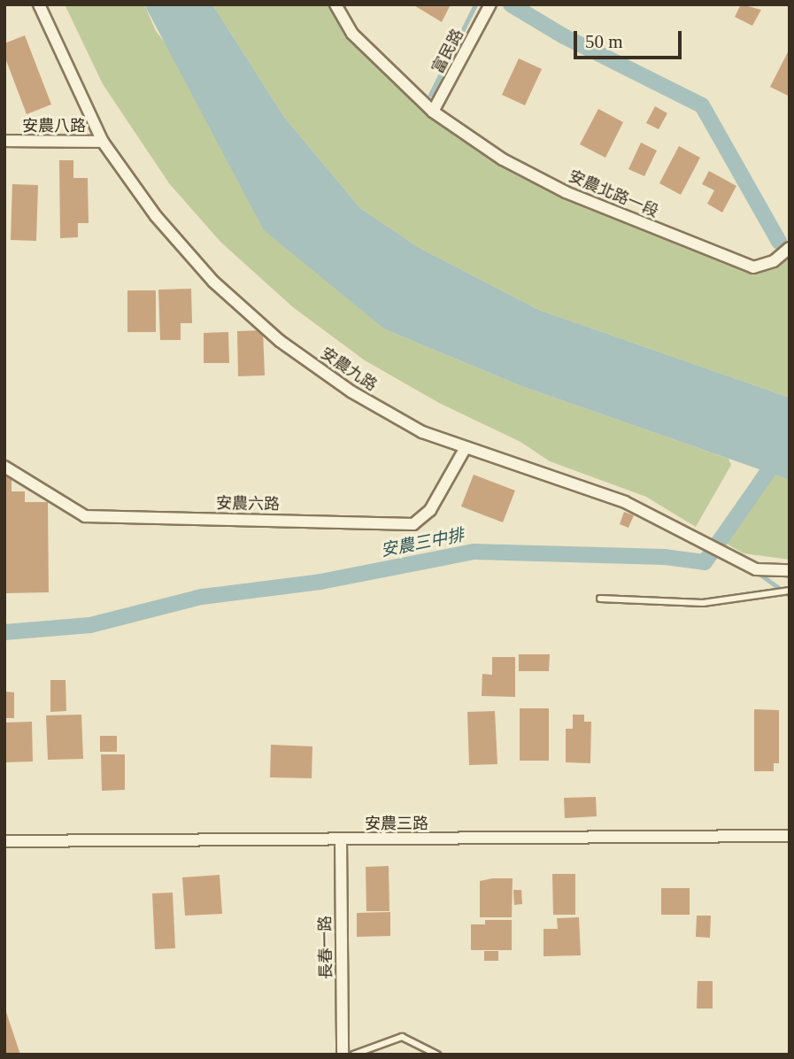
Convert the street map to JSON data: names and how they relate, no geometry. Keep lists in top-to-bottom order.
{
  "streets": {
    "street": [
      "富民路",
      "安農八路",
      "安農北路一段",
      "安農九路",
      "安農六路",
      "安農三路",
      "長春一路"
    ]
  },
  "crossings": [
    ["富民路", "安農北路一段"],
    ["安農八路", "安農九路"],
    ["安農九路", "安農六路"],
    ["安農三路", "長春一路"]
  ],
  "water": ["安農三中排"],
  "scale_bar": "50 m"
}
